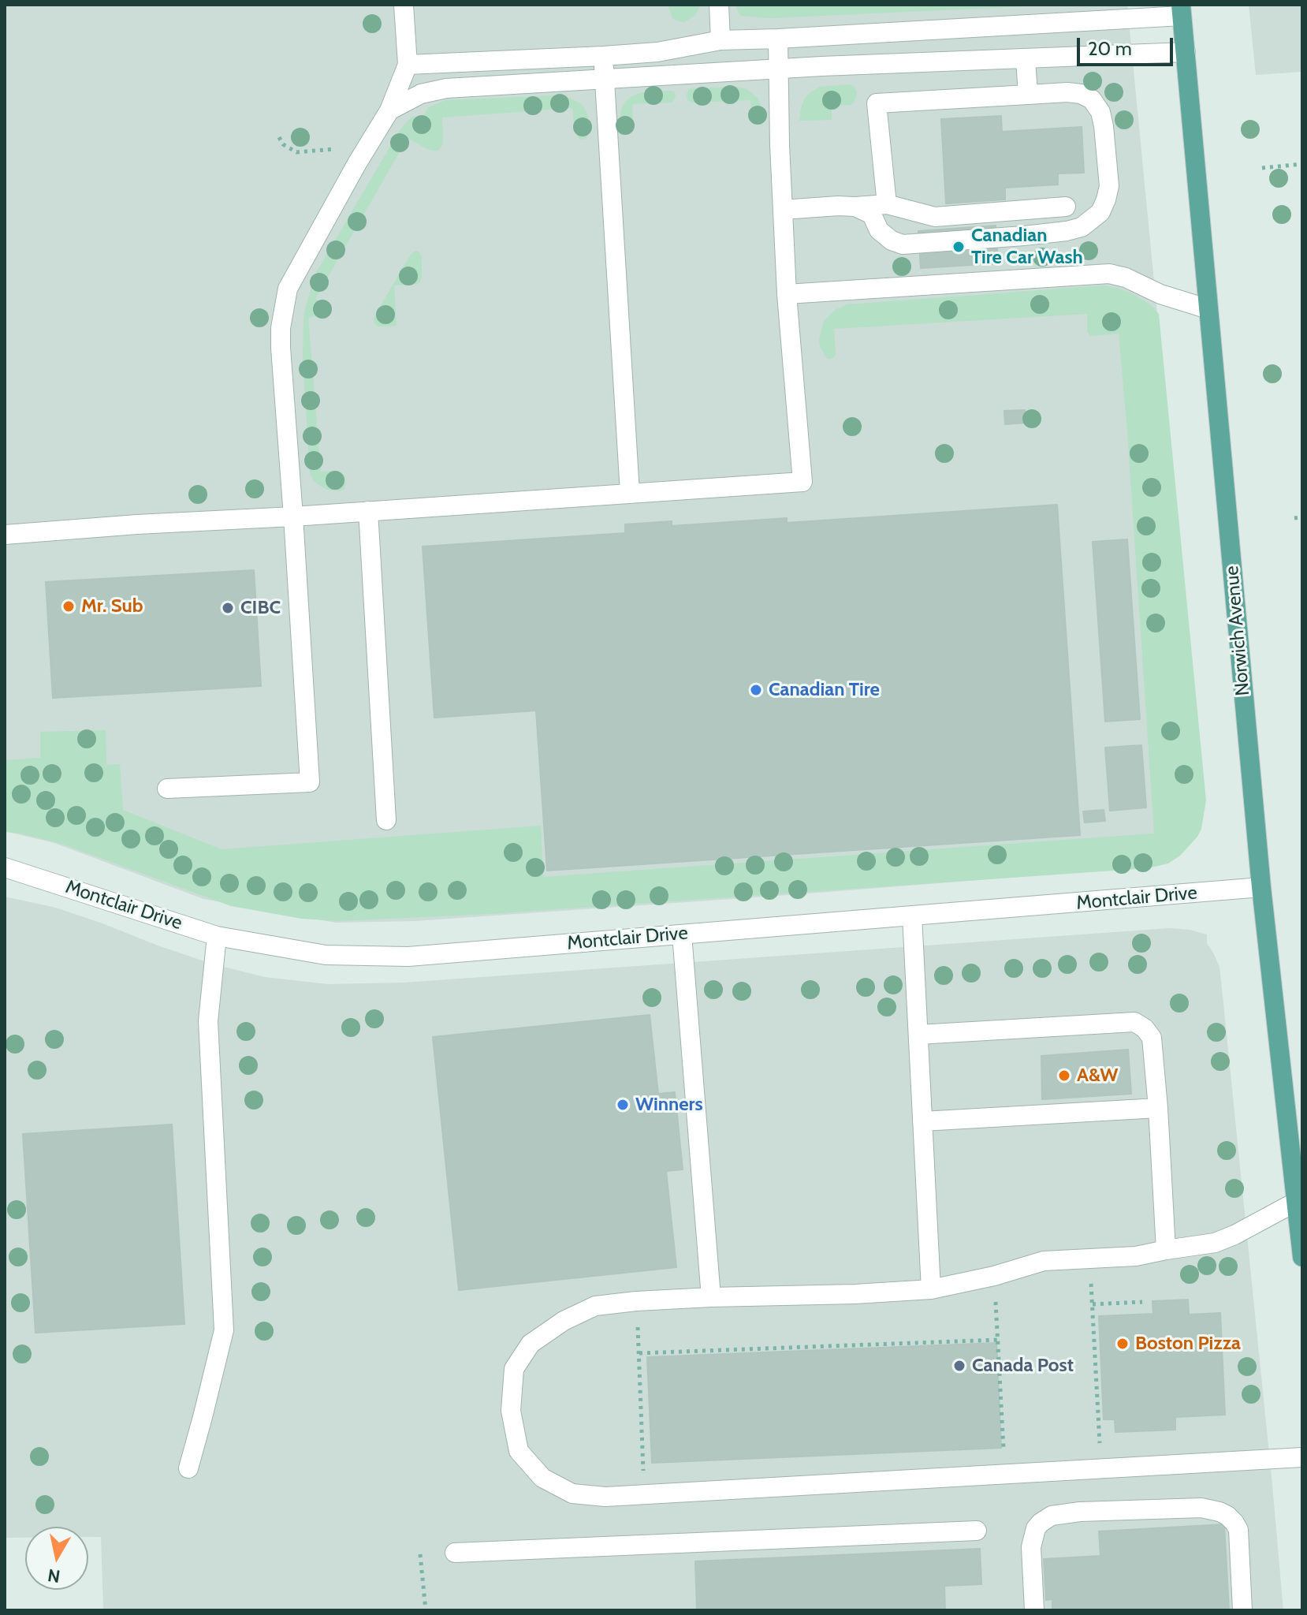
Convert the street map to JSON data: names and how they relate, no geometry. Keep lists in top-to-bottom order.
{
  "streets": {
    "main road": ["Norwich Avenue"],
    "street": ["Montclair Drive"]
  },
  "crossings": [
    ["Norwich Avenue", "Montclair Drive"]
  ],
  "places": [
    "Canadian Tire Car Wash",
    "Mr. Sub",
    "CIBC",
    "Canadian Tire",
    "A&W",
    "Winners",
    "Boston Pizza",
    "Canada Post"
  ],
  "scale_bar": "20 m",
  "north": "bottom"
}
